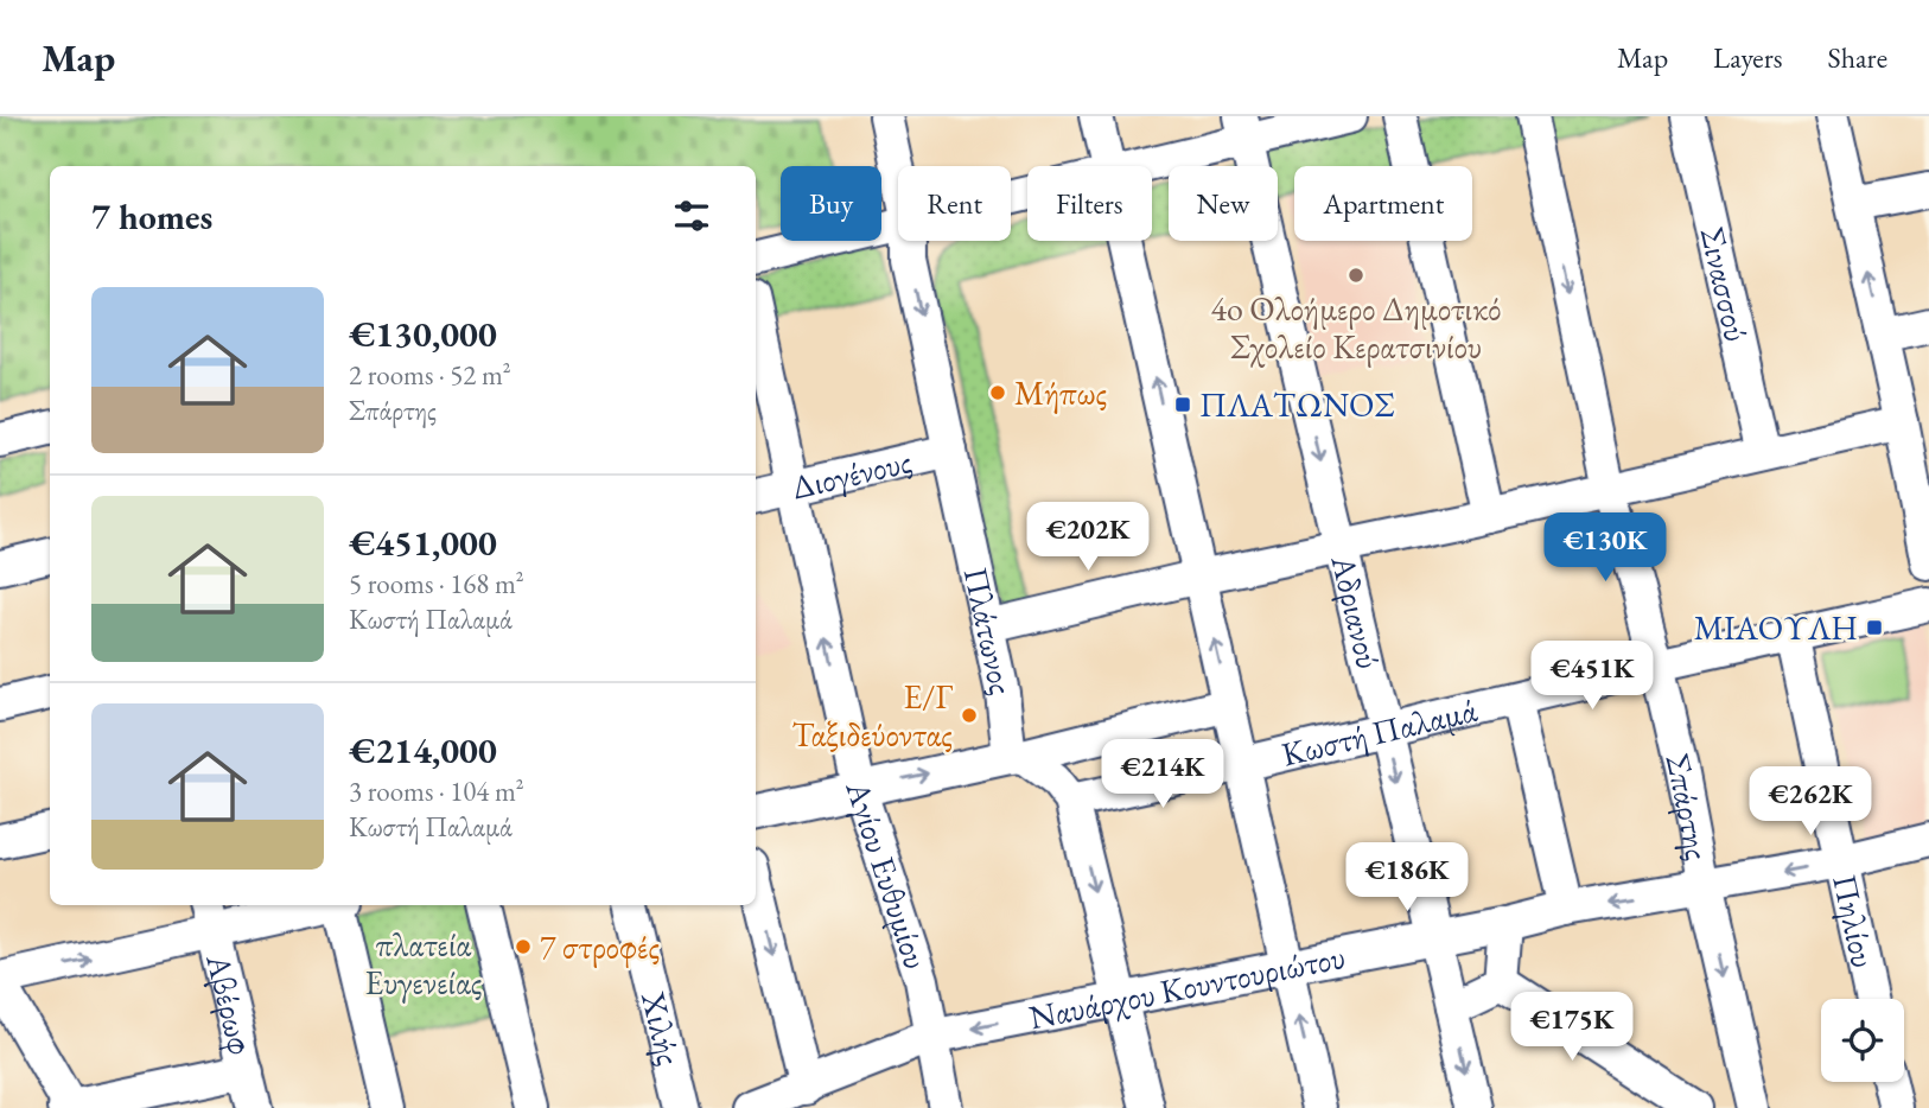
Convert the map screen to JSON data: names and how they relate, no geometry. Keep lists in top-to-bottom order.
{
  "streets": {
    "street": [
      "Σινασσού",
      "Διογένους",
      "Αδριανού",
      "Πλάτωνος",
      "Κωστή Παλαμά",
      "Σπάρτης",
      "Αγίου Ευθυμίου",
      "Πηλίου",
      "Ναυάρχου Κουντουριώτου",
      "Αβέρωφ",
      "Χιλής"
    ]
  },
  "crossings": [
    ["Διογένους", "Πλάτωνος"],
    ["Διογένους", "Αγίου Ευθυμίου"],
    ["Αδριανού", "Κωστή Παλαμά"],
    ["Αδριανού", "Ναυάρχου Κουντουριώτου"],
    ["Κωστή Παλαμά", "Σπάρτης"],
    ["Κωστή Παλαμά", "Πηλίου"],
    ["Σπάρτης", "Ναυάρχου Κουντουριώτου"],
    ["Αγίου Ευθυμίου", "Ναυάρχου Κουντουριώτου"],
    ["Πηλίου", "Ναυάρχου Κουντουριώτου"]
  ],
  "one_way": ["Αγίου Ευθυμίου"],
  "parks": ["πλατεία Ευγενείας"],
  "places": {
    "other": [
      "4o Ολοήμερο Δημοτικό Σχολείο Κερατσινίου",
      "Μήπως",
      "Ε/Γ Ταξιδεύοντας",
      "7 στροφές"
    ],
    "transit": ["ΠΛΑΤΩΝΟΣ", "ΜΙΑΟΥΛΗ"]
  },
  "page": {
    "header": "Map",
    "nav": ["Map", "Layers", "Share"],
    "chip": [
      "Buy",
      "Rent",
      "Filters",
      "New",
      "Apartment"
    ],
    "heading": "7 homes",
    "list": [
      {
        "name": "€130,000",
        "note": "2 rooms · 52 m² · Σπάρτης"
      },
      {
        "name": "€451,000",
        "note": "5 rooms · 168 m² · Κωστή Παλαμά"
      },
      {
        "name": "€214,000",
        "note": "3 rooms · 104 m² · Κωστή Παλαμά"
      }
    ],
    "price": [
      "€202K",
      "€130K",
      "€451K",
      "€214K",
      "€262K",
      "€186K",
      "€175K"
    ]
  }
}
